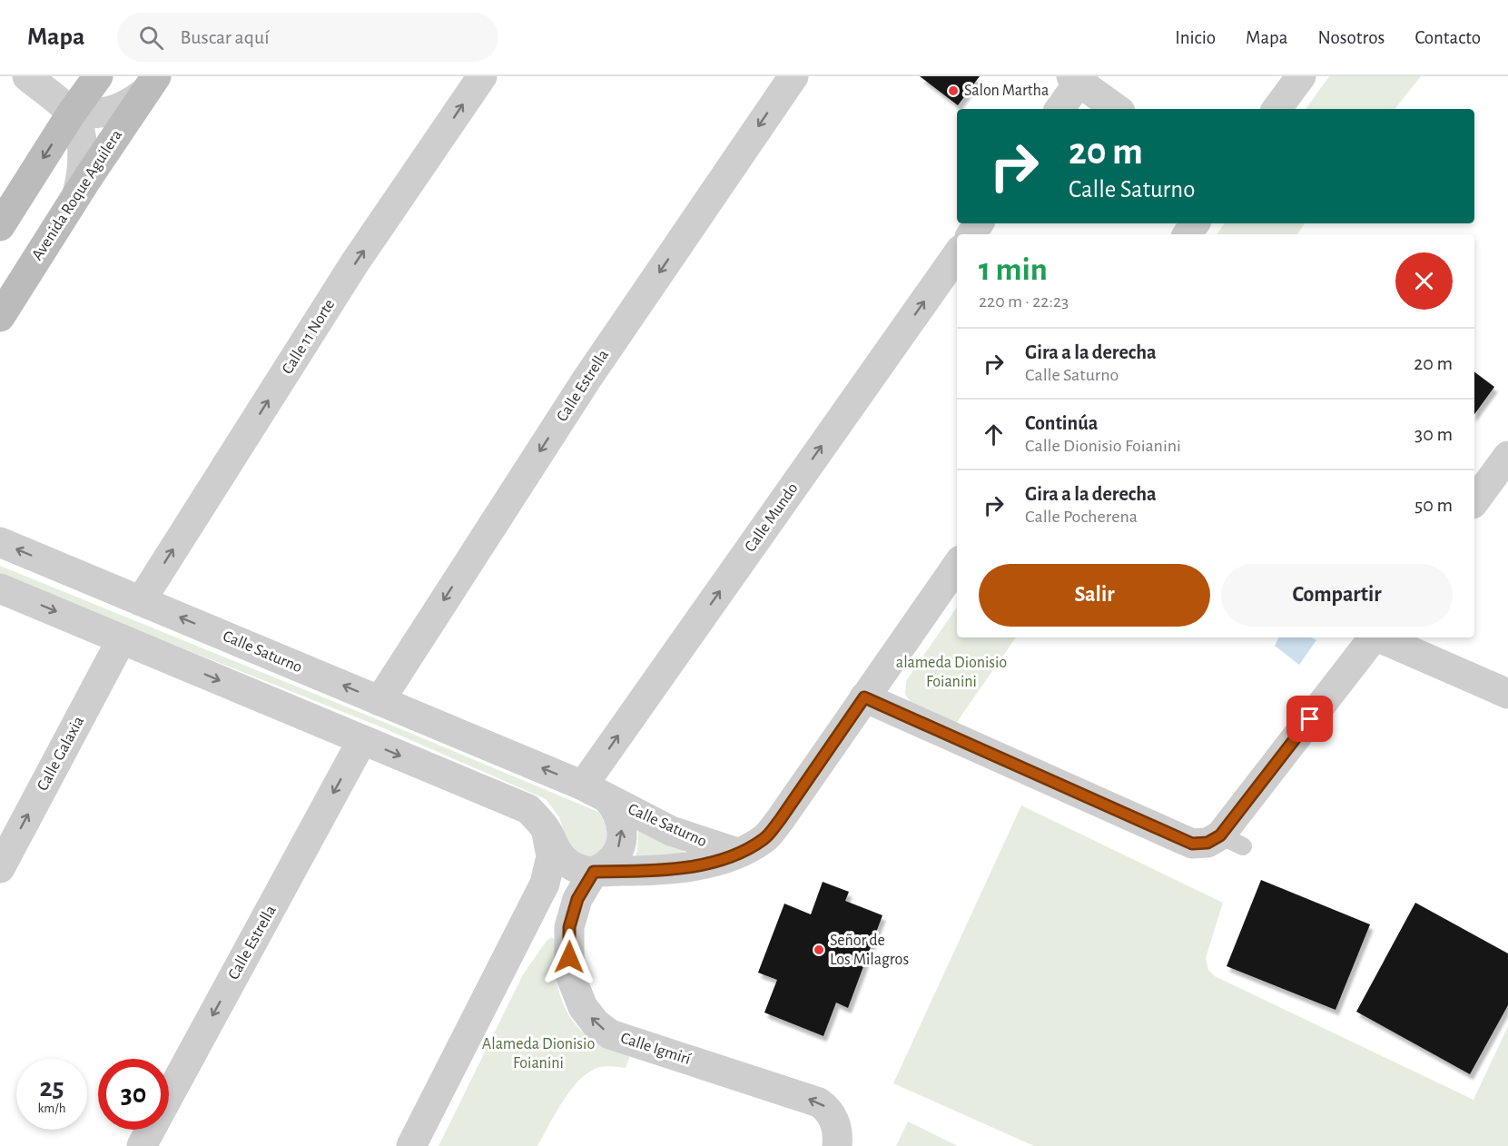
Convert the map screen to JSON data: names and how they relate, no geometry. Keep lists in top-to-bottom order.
{
  "streets": {
    "main road": ["Avenida Roque Aguilera"],
    "street": [
      "Calle 11 Norte",
      "Calle Estrella",
      "Calle Mundo",
      "Calle Saturno",
      "Calle Galaxia",
      "Calle Igmirí"
    ]
  },
  "crossings": [
    ["Calle 11 Norte", "Calle Saturno"],
    ["Calle Estrella", "Calle Saturno"],
    ["Calle Mundo", "Calle Saturno"],
    ["Calle Mundo", "Calle Igmirí"],
    ["Calle Saturno", "Calle Galaxia"],
    ["Calle Saturno", "Calle Igmirí"]
  ],
  "one_way": ["Calle 11 Norte", "Calle Galaxia", "Calle Igmirí"],
  "parks": ["alameda Dionisio Foianini", "Alameda Dionisio Foianini"],
  "places": ["Salon Martha", "Señor de Los Milagros"],
  "page": {
    "header": "Mapa",
    "search": "Buscar aquí",
    "nav": [
      "Inicio",
      "Mapa",
      "Nosotros",
      "Contacto"
    ],
    "turn": ["20 m", "Calle Saturno"],
    "heading": ["1 min", "220 m · 22:23"],
    "list": [
      {
        "name": "Gira a la derecha",
        "note": "Calle Saturno",
        "value": "20 m"
      },
      {
        "name": "Continúa",
        "note": "Calle Dionisio Foianini",
        "value": "30 m"
      },
      {
        "name": "Gira a la derecha",
        "note": "Calle Pocherena",
        "value": "50 m"
      }
    ],
    "buttons": ["Salir", "Compartir"],
    "speed": "25 km/h",
    "limit": "30"
  }
}
